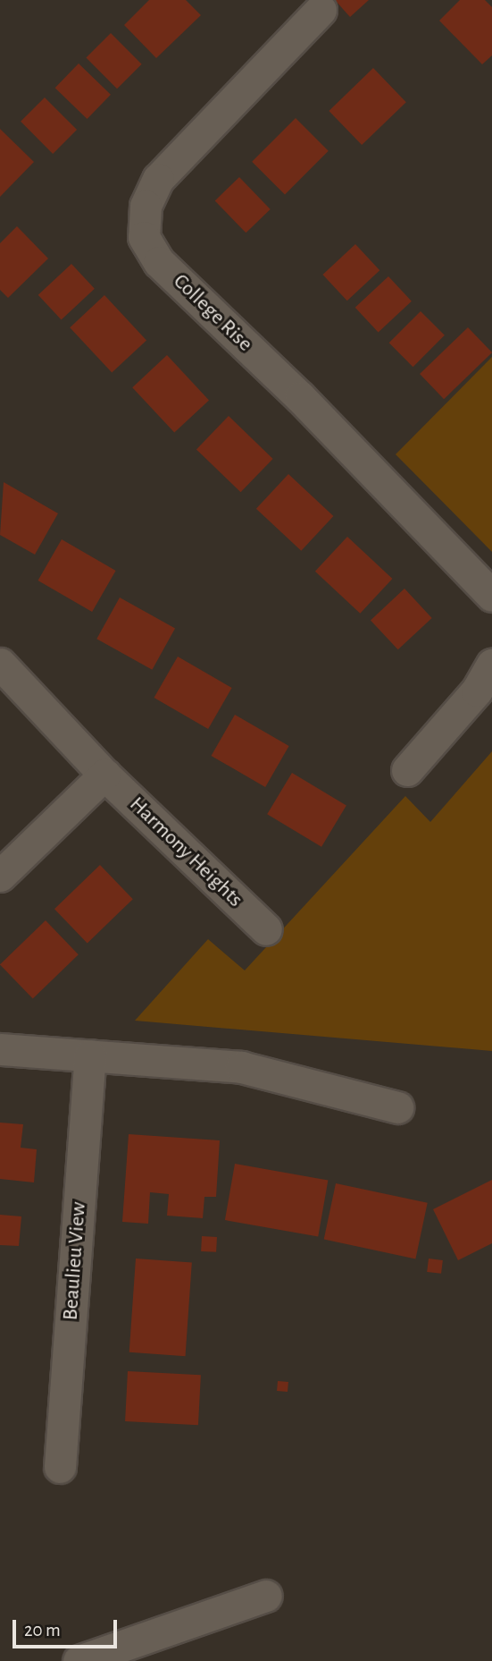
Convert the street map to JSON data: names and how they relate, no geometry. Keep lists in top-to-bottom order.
{
  "streets": {
    "street": ["College Rise", "Harmony Heights", "Beaulieu View"]
  },
  "scale_bar": "20 m"
}
